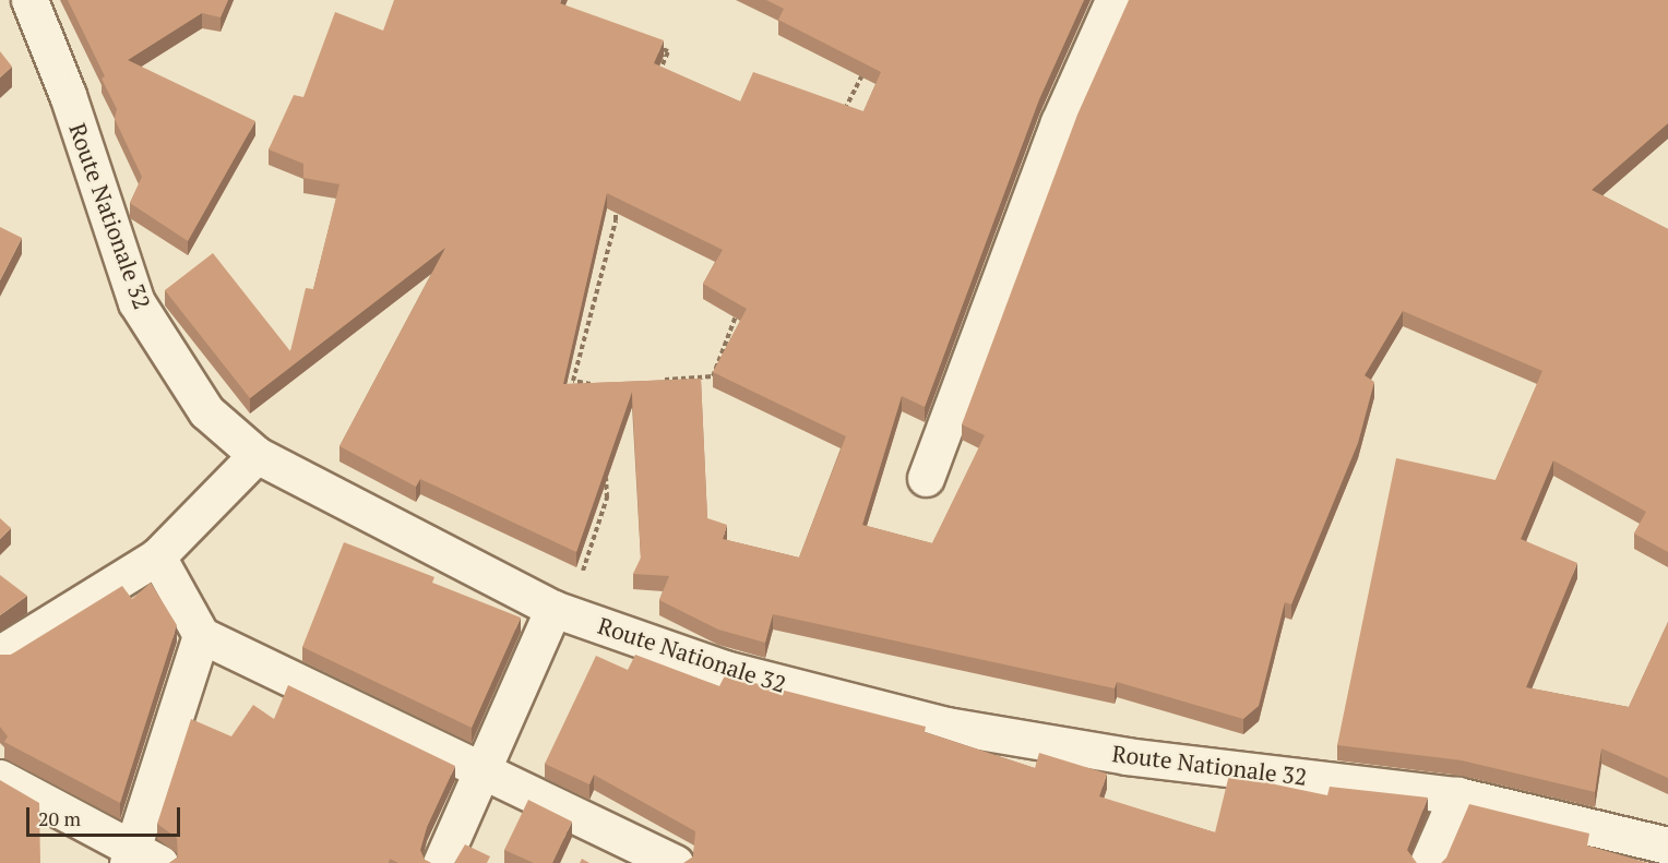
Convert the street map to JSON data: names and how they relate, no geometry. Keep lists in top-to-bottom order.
{
  "streets": {
    "street": ["Route Nationale 32"]
  },
  "scale_bar": "20 m"
}
